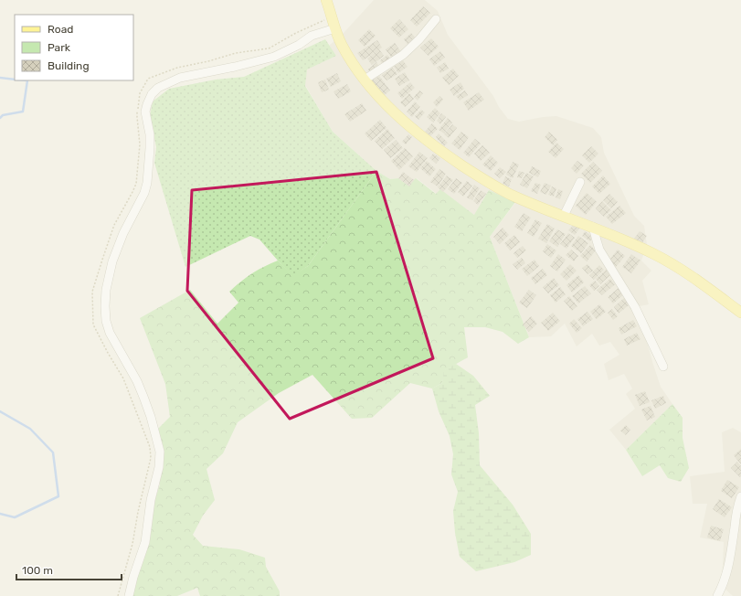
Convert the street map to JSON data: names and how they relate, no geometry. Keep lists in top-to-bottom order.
{
  "legend": ["Road", "Park", "Building"],
  "scale_bar": "100 m"
}
